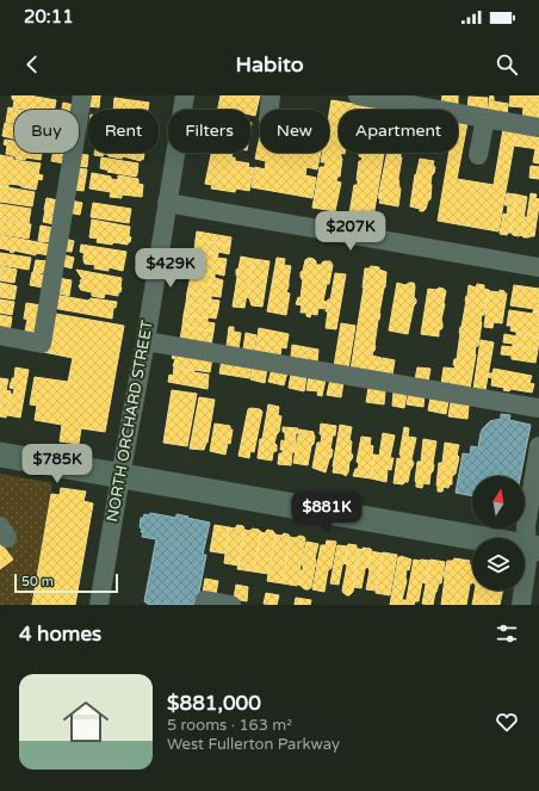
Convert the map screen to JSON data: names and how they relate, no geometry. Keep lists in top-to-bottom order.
{
  "streets": {
    "street": ["NORTH ORCHARD STREET"]
  },
  "scale_bar": "50 m",
  "north": "top",
  "page": {
    "status": "20:11",
    "header": "Habito",
    "chip": [
      "Buy",
      "Rent",
      "Filters",
      "New",
      "Apartment"
    ],
    "price": [
      "$207K",
      "$429K",
      "$785K",
      "$881K"
    ],
    "scale": "50 m",
    "heading": "4 homes",
    "list": [
      {
        "name": "$881,000",
        "note": "5 rooms · 163 m² · West Fullerton Parkway"
      }
    ]
  }
}
